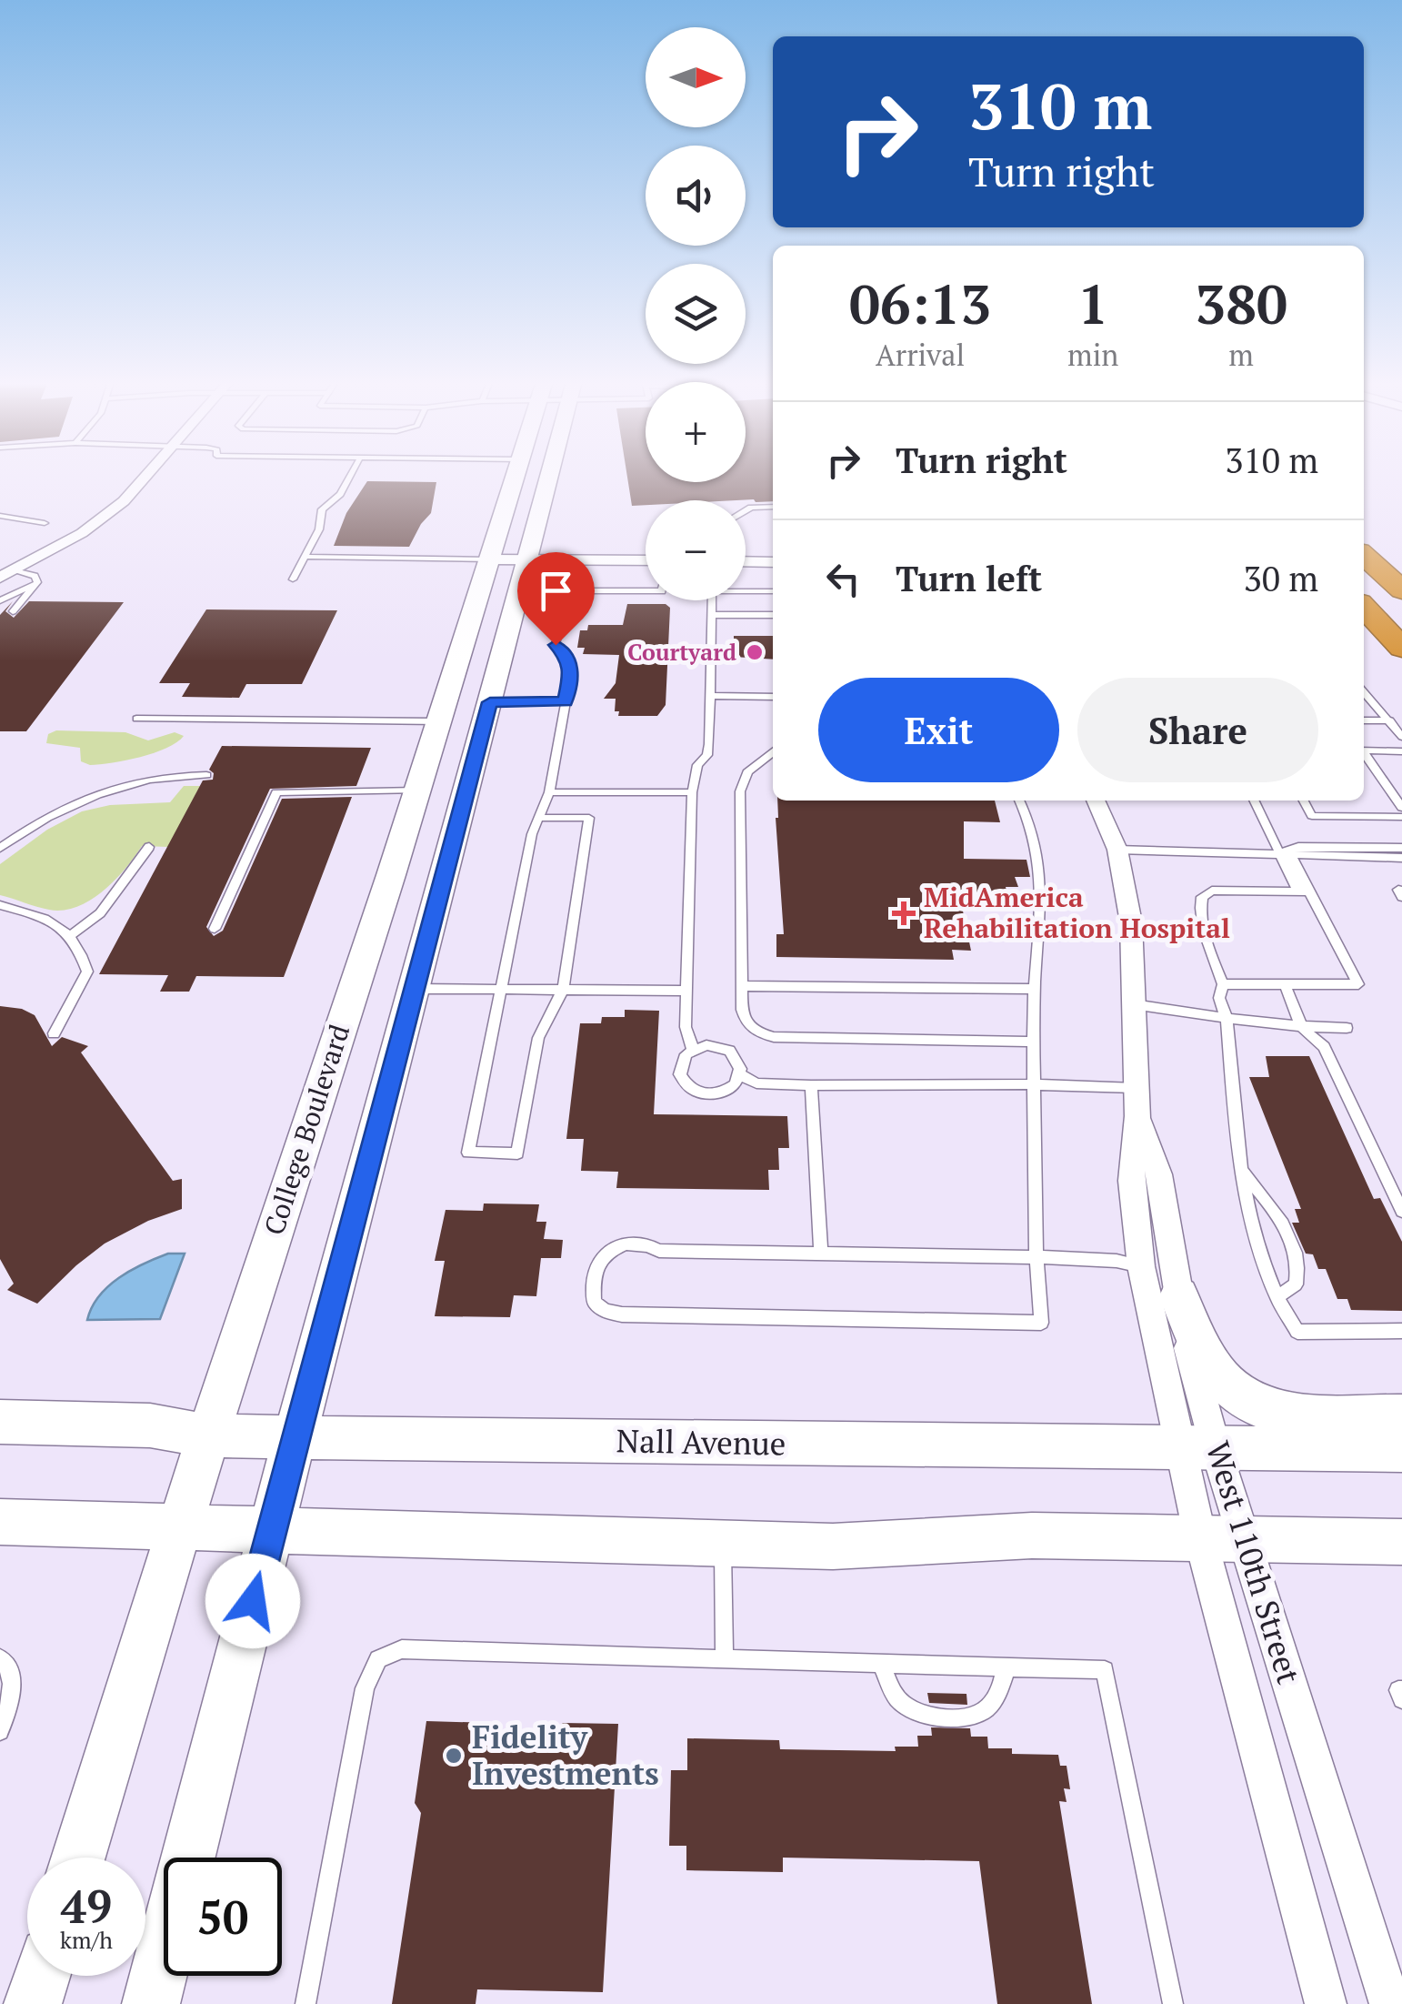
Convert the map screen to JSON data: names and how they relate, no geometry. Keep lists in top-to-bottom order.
{
  "streets": {
    "main road": ["College Boulevard", "Nall Avenue"],
    "street": ["West 110th Street"]
  },
  "crossings": [
    ["College Boulevard", "Nall Avenue"],
    ["Nall Avenue", "West 110th Street"]
  ],
  "places": {
    "other": ["Courtyard", "Fidelity Investments"],
    "health": ["MidAmerica Rehabilitation Hospital"]
  },
  "north": "right",
  "page": {
    "map_buttons": ["+", "−"],
    "turn": ["310 m", "Turn right"],
    "eta": [
      "06:13",
      "Arrival",
      "1",
      "min",
      "380",
      "m"
    ],
    "list": [
      {
        "name": "Turn right",
        "value": "310 m"
      },
      {
        "name": "Turn left",
        "value": "30 m"
      }
    ],
    "buttons": ["Exit", "Share"],
    "speed": "49 km/h",
    "limit": "50"
  }
}
